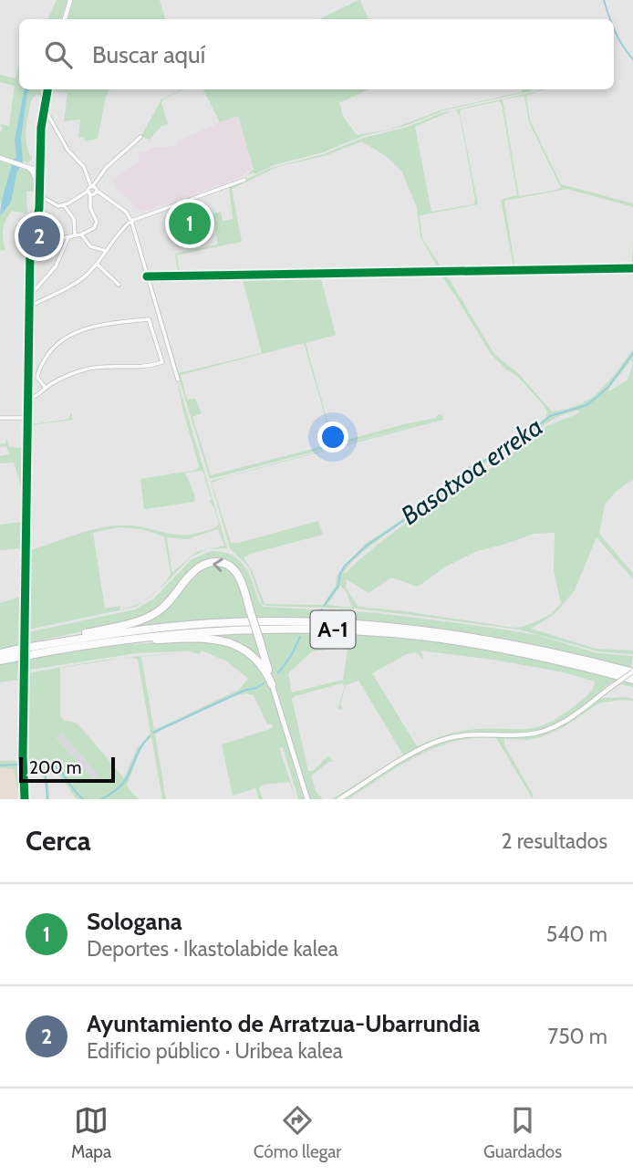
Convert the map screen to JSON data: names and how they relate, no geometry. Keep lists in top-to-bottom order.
{
  "streets": {
    "highway": ["A-1"]
  },
  "water": ["Basotxoa erreka"],
  "scale_bar": "200 m",
  "page": {
    "search": "Buscar aquí",
    "pins": ["1", "2"],
    "scale": "200 m",
    "heading": ["Cerca", "2 resultados"],
    "list": [
      {
        "mark": "1",
        "name": "Sologana",
        "note": "Deportes · Ikastolabide kalea",
        "value": "540 m"
      },
      {
        "mark": "2",
        "name": "Ayuntamiento de Arratzua-Ubarrundia",
        "note": "Edificio público · Uribea kalea",
        "value": "750 m"
      }
    ],
    "nav": ["Mapa", "Cómo llegar", "Guardados"]
  }
}
